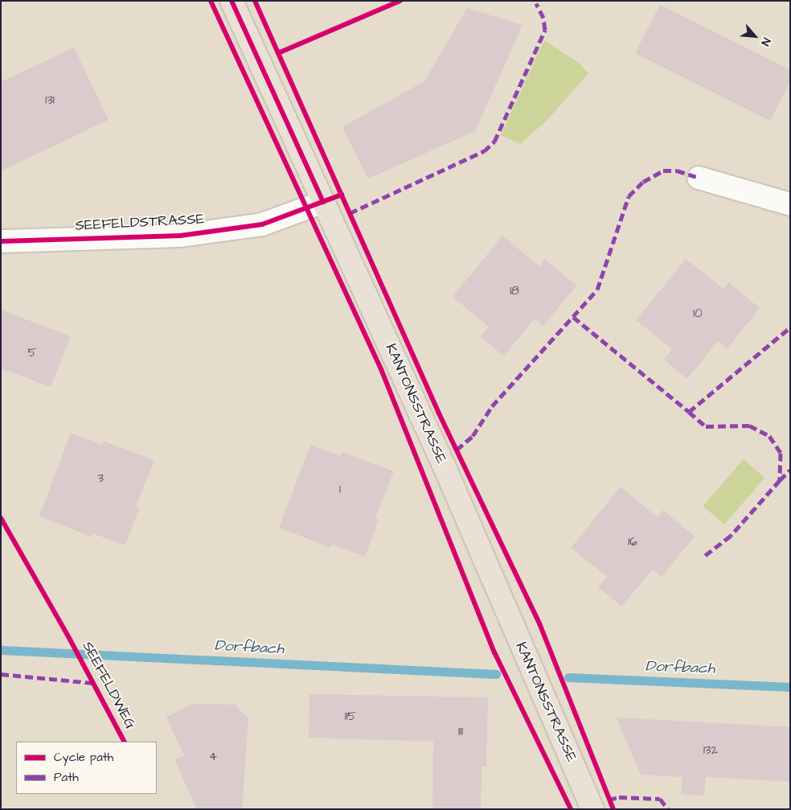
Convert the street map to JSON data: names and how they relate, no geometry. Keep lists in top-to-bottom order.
{
  "streets": {
    "main road": ["KANTONSSTRASSE"],
    "street": ["SEEFELDSTRASSE"],
    "cycle path": ["SEEFELDWEG"]
  },
  "crossings": [
    ["SEEFELDSTRASSE", "KANTONSSTRASSE"]
  ],
  "water": ["Dorfbach"],
  "house_numbers": [
    "131",
    "18",
    "10",
    "5",
    "3",
    "1",
    "16",
    "115",
    "111",
    "132",
    "4"
  ],
  "legend": ["Cycle path", "Path"],
  "north": "bottom right"
}
